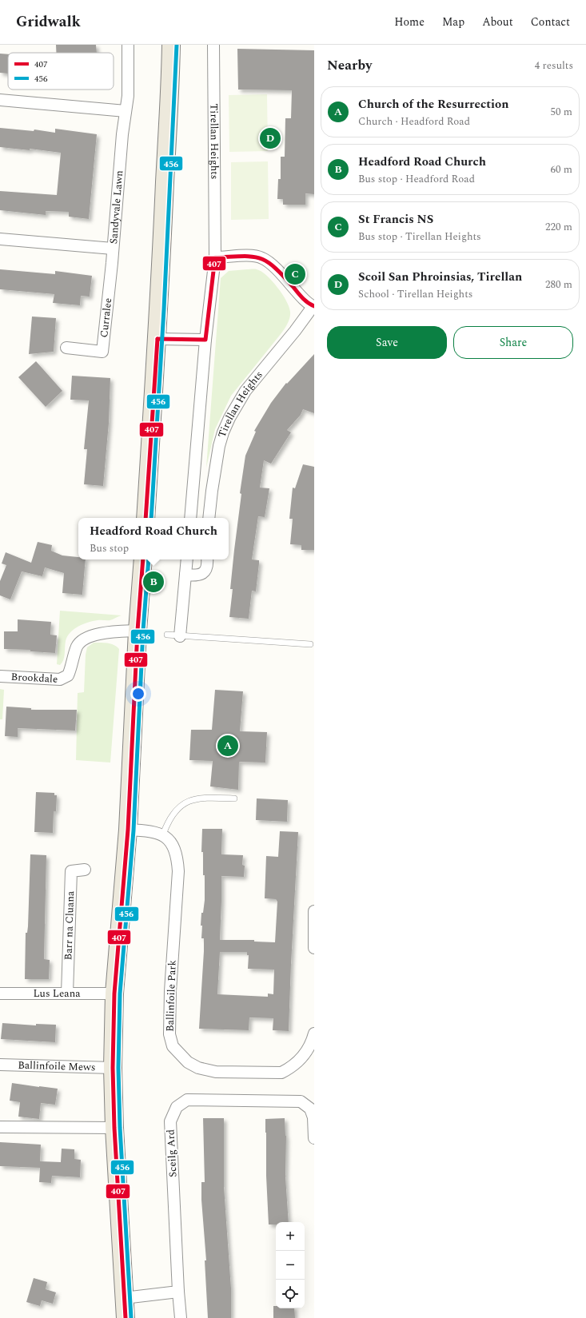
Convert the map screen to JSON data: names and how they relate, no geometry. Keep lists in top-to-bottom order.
{
  "streets": {
    "street": [
      "Tirellan Heights",
      "Sandyvale Lawn",
      "Curralee",
      "Brookdale",
      "Barr na Cluana",
      "Lus Leana",
      "Ballinfoile Park",
      "Ballinfoile Mews",
      "Sceilg Ard"
    ]
  },
  "crossings": [
    ["Sandyvale Lawn", "Curralee"],
    ["Barr na Cluana", "Lus Leana"]
  ],
  "lines": ["transit line 456", "transit line 407"],
  "legend": ["407", "456"],
  "page": {
    "header": "Gridwalk",
    "nav": [
      "Home",
      "Map",
      "About",
      "Contact"
    ],
    "heading": ["Nearby", "4 results"],
    "list": [
      {
        "mark": "A",
        "name": "Church of the Resurrection",
        "note": "Church · Headford Road",
        "value": "50 m"
      },
      {
        "mark": "B",
        "name": "Headford Road Church",
        "note": "Bus stop · Headford Road",
        "value": "60 m"
      },
      {
        "mark": "C",
        "name": "St Francis NS",
        "note": "Bus stop · Tirellan Heights",
        "value": "220 m"
      },
      {
        "mark": "D",
        "name": "Scoil San Phroinsias, Tirellan",
        "note": "School · Tirellan Heights",
        "value": "280 m"
      }
    ],
    "pins": [
      "D",
      "C",
      "B",
      "A"
    ],
    "buttons": ["Save", "Share"],
    "popup": ["Headford Road Church", "Bus stop"],
    "map_buttons": ["+", "−"]
  }
}
